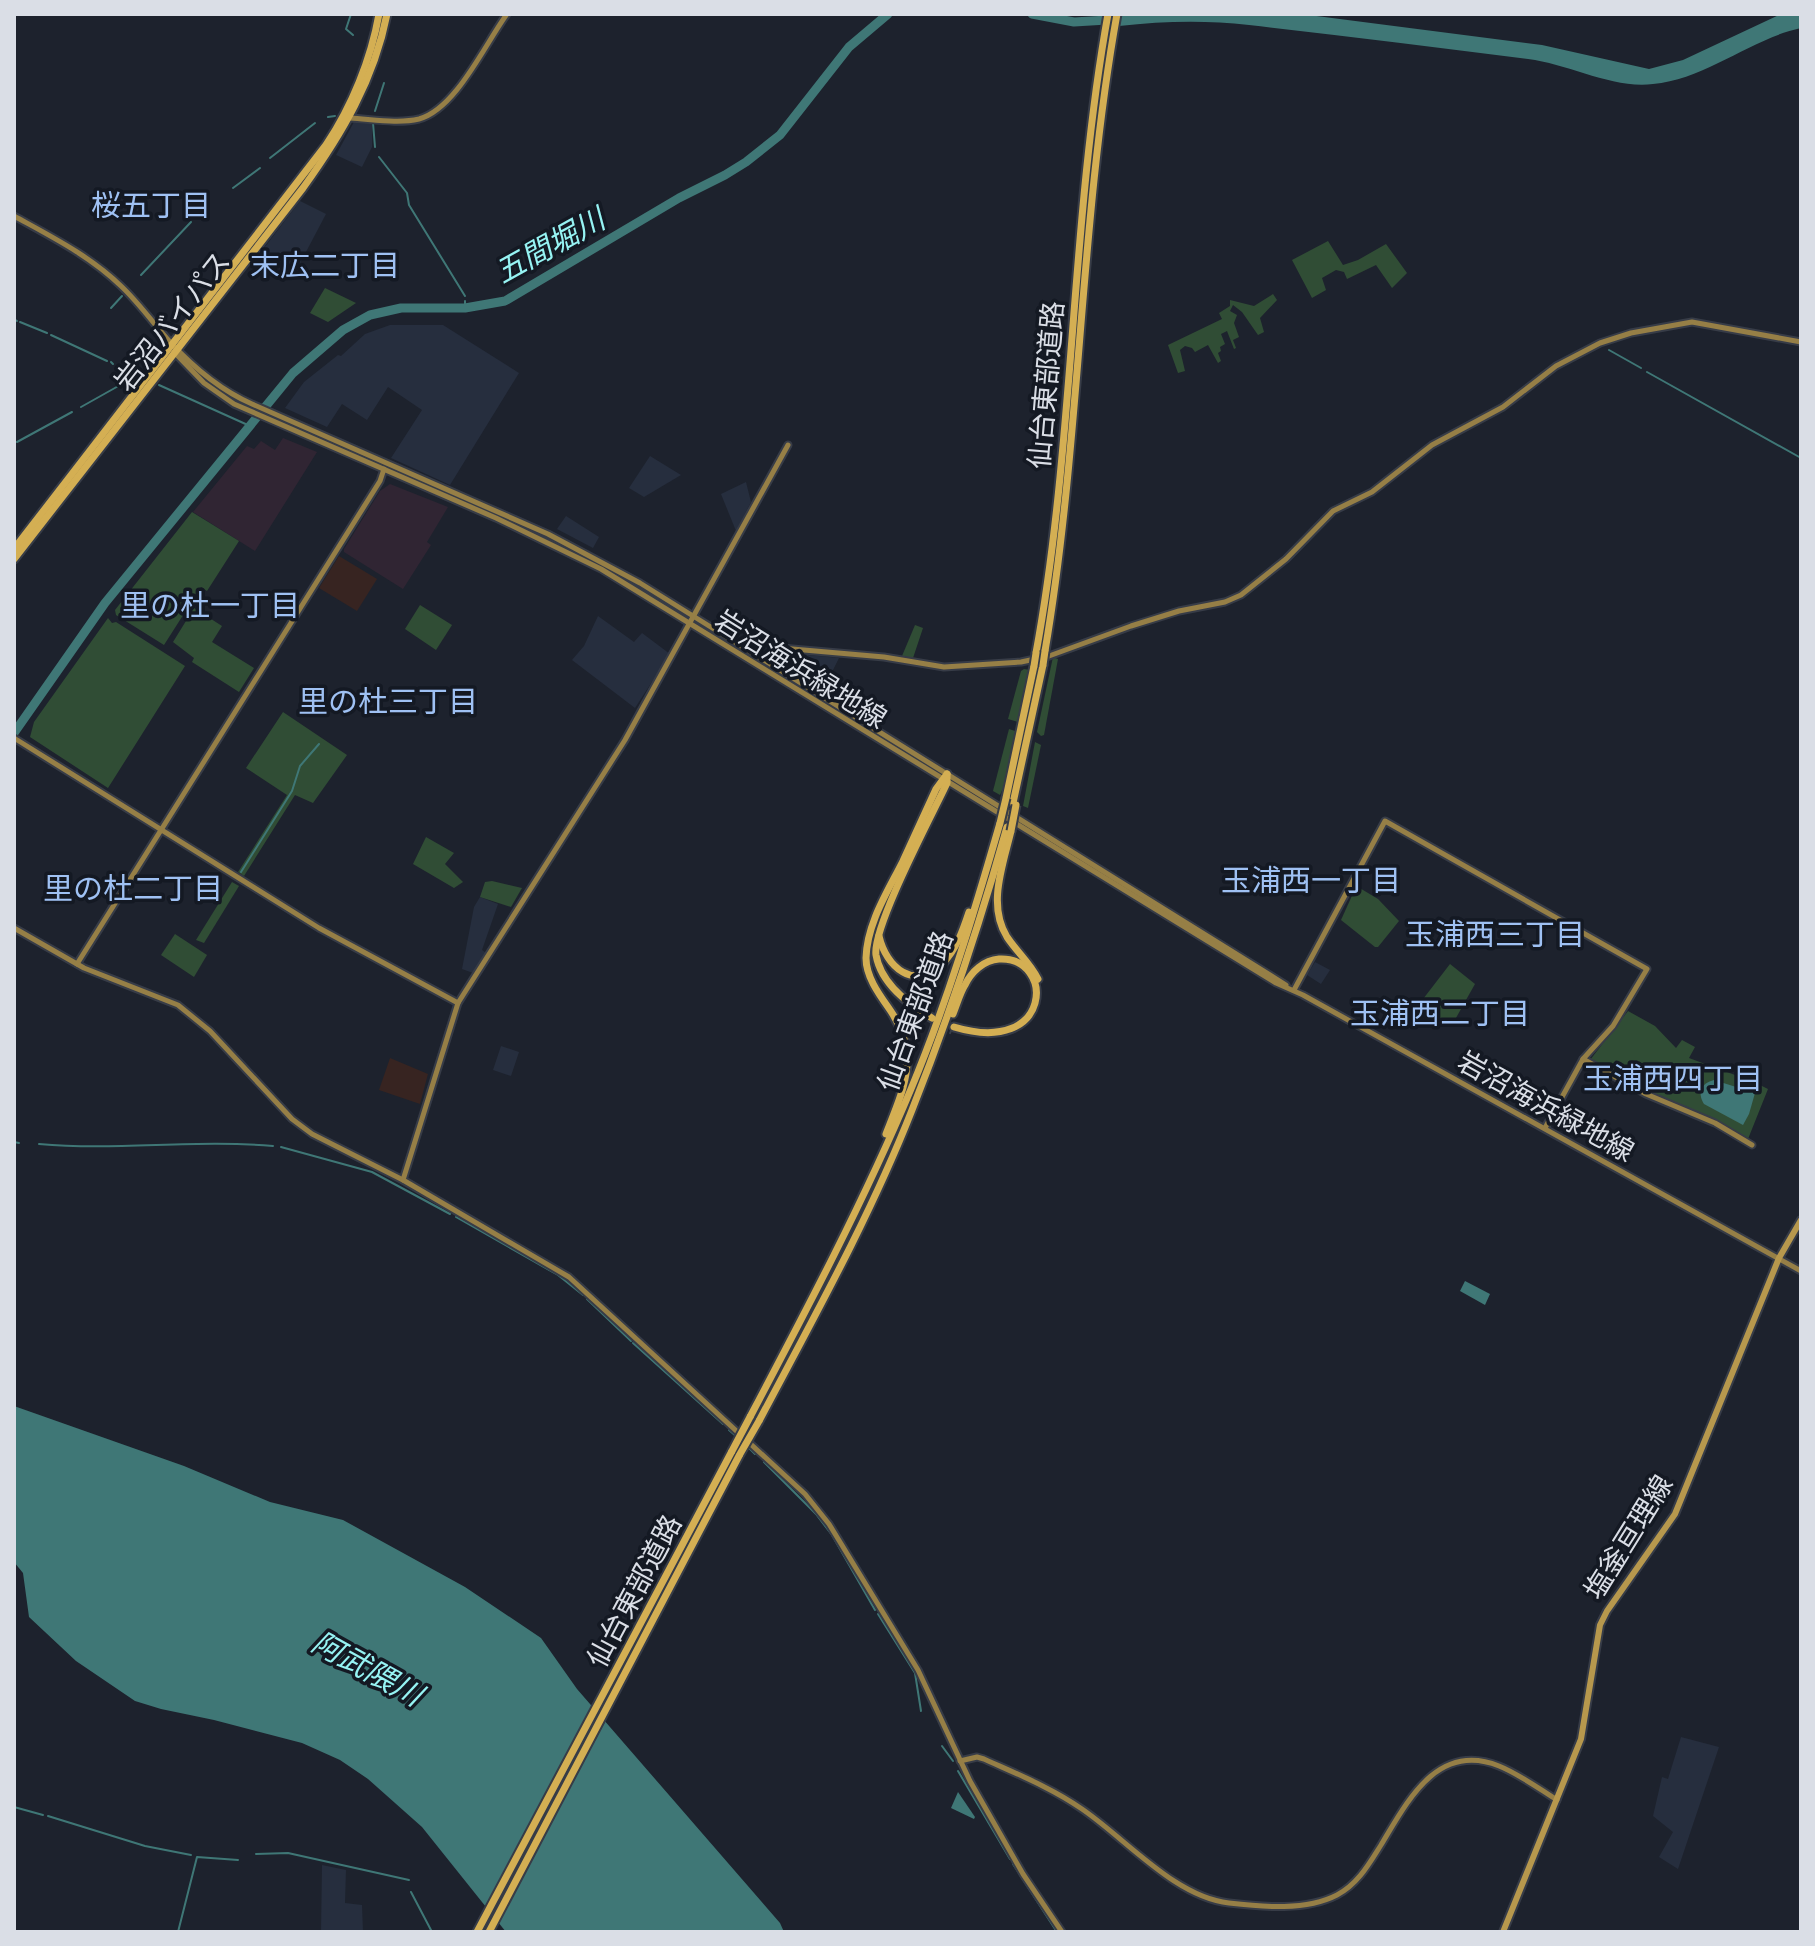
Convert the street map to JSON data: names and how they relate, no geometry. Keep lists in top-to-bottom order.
{
  "streets": {
    "highway": ["岩沼バイパス", "仙台東部道路"],
    "main road": ["塩釜亘理線"],
    "street": ["岩沼海浜緑地線"]
  },
  "crossings": [
    ["岩沼海浜緑地線", "塩釜亘理線"]
  ],
  "districts": [
    "桜五丁目",
    "末広二丁目",
    "里の杜一丁目",
    "里の杜三丁目",
    "玉浦西一丁目",
    "里の杜二丁目",
    "玉浦西三丁目",
    "玉浦西二丁目",
    "玉浦西四丁目"
  ],
  "water": ["五間堀川", "阿武隈川"]
}
